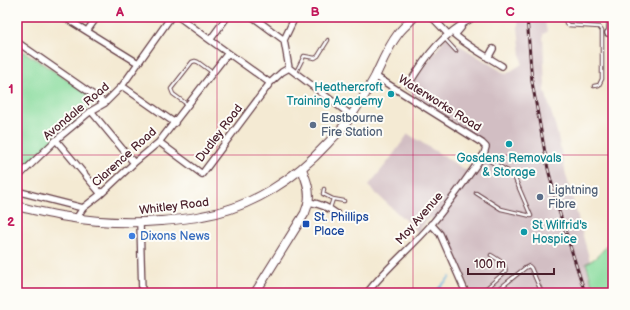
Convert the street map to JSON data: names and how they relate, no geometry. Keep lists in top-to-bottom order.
{
  "streets": {
    "main road": ["Whitley Road"],
    "street": [
      "Waterworks Road",
      "Avondale Road",
      "Dudley Road",
      "Clarence Road",
      "Moy Avenue"
    ]
  },
  "crossings": [
    ["Waterworks Road", "Whitley Road"],
    ["Waterworks Road", "Moy Avenue"],
    ["Dudley Road", "Clarence Road"],
    ["Clarence Road", "Whitley Road"]
  ],
  "places": {
    "other": [
      "Heathercroft Training Academy",
      "Eastbourne Fire Station",
      "Gosdens Removals & Storage",
      "Lightning Fibre",
      "St Wilfrid's Hospice",
      "Dixons News"
    ],
    "transit": ["St. Phillips Place"]
  },
  "scale_bar": "100 m",
  "grid": {
    "columns": ["A", "B", "C"],
    "rows": ["1", "2"]
  }
}
